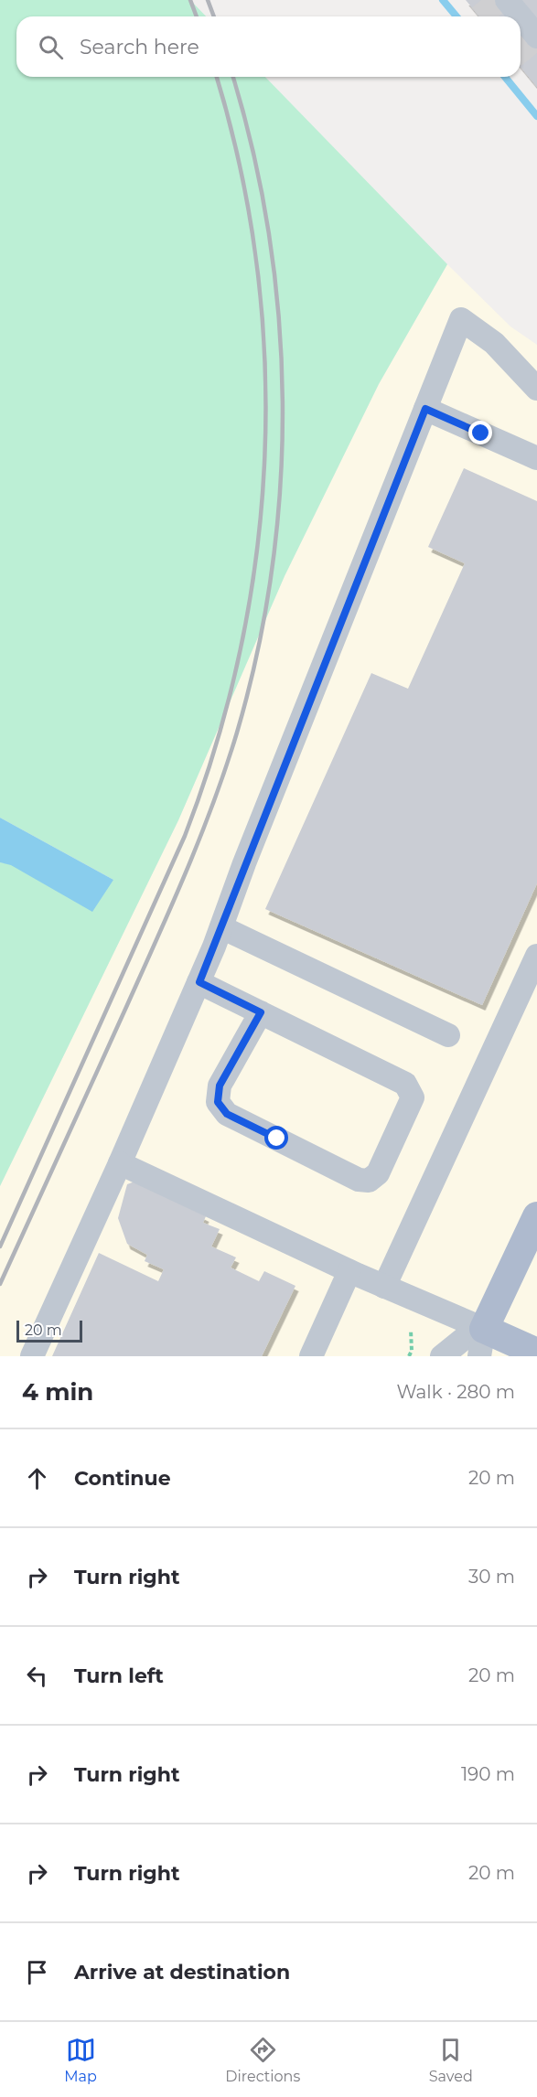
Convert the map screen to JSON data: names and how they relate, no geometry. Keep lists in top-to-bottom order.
{
  "scale_bar": "20 m",
  "page": {
    "search": "Search here",
    "scale": "20 m",
    "heading": ["4 min", "Walk · 280 m"],
    "list": [
      ["Continue", "20 m"],
      ["Turn right", "30 m"],
      ["Turn left", "20 m"],
      ["Turn right", "190 m"],
      ["Turn right", "20 m"],
      "Arrive at destination"
    ],
    "nav": ["Map", "Directions", "Saved"]
  }
}
